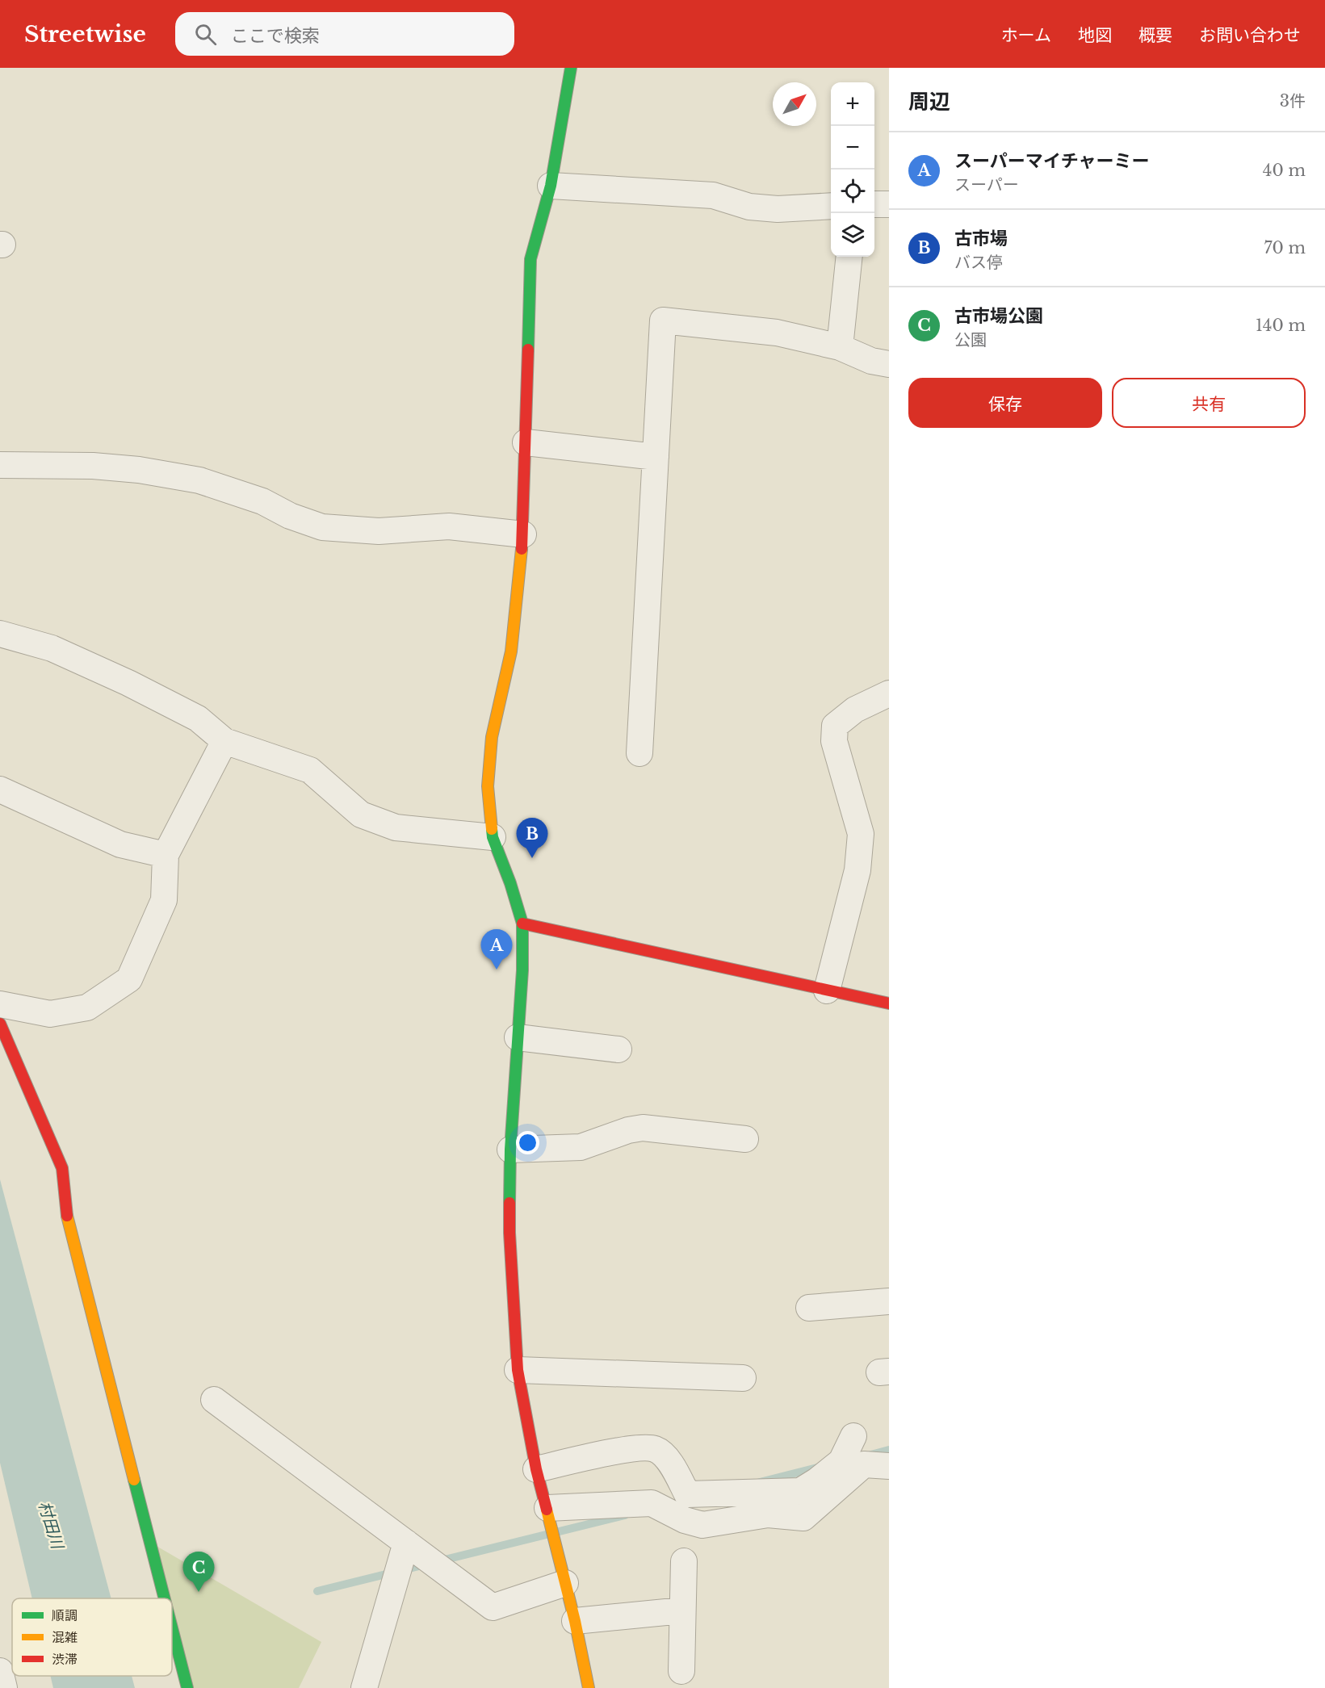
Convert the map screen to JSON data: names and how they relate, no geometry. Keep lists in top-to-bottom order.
{
  "water": ["村田川"],
  "legend": ["順調", "混雑", "渋滞"],
  "north": "top right",
  "page": {
    "header": "Streetwise",
    "search": "ここで検索",
    "nav": [
      "ホーム",
      "地図",
      "概要",
      "お問い合わせ"
    ],
    "heading": ["周辺", "3件"],
    "map_buttons": ["+", "−"],
    "list": [
      {
        "mark": "A",
        "name": "スーパーマイチャーミー",
        "note": "スーパー",
        "value": "40 m"
      },
      {
        "mark": "B",
        "name": "古市場",
        "note": "バス停",
        "value": "70 m"
      },
      {
        "mark": "C",
        "name": "古市場公園",
        "note": "公園",
        "value": "140 m"
      }
    ],
    "buttons": ["保存", "共有"],
    "pins": ["B", "A", "C"]
  }
}
